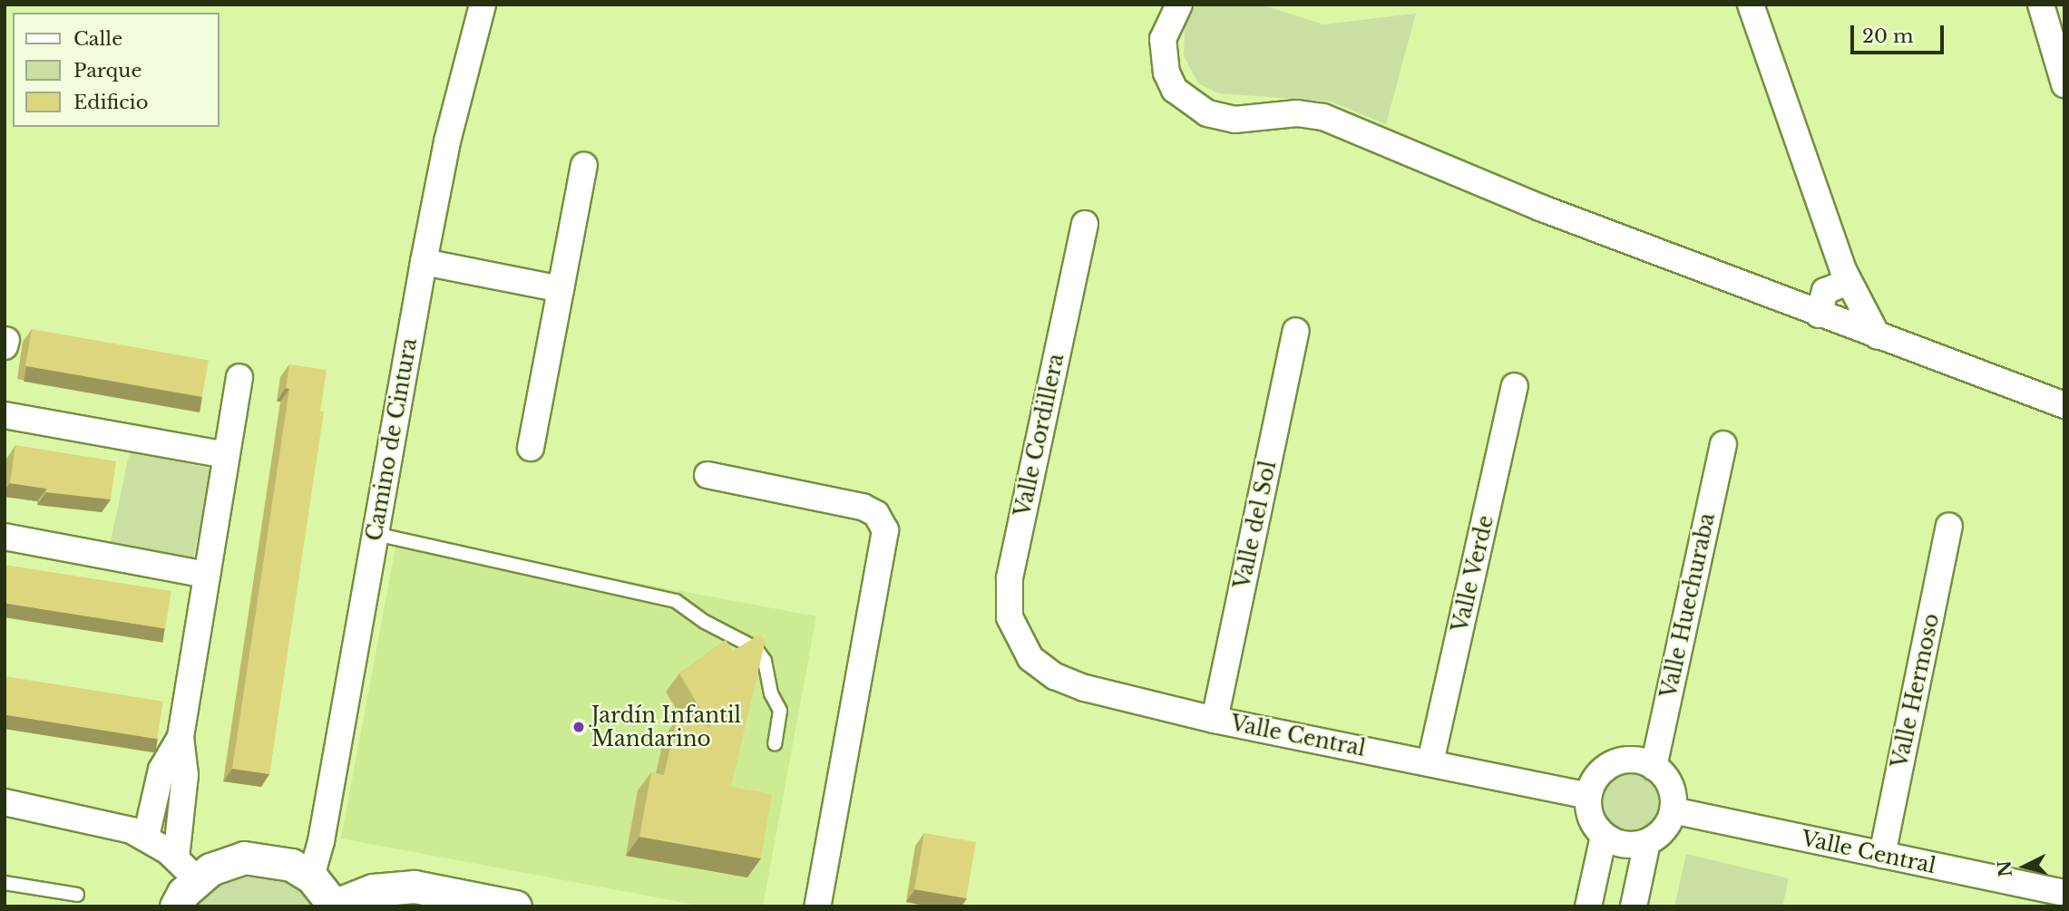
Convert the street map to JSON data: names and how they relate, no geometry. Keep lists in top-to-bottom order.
{
  "streets": {
    "street": [
      "Valle Cordillera",
      "Camino de Cintura",
      "Valle del Sol",
      "Valle Verde",
      "Valle Huechuraba",
      "Valle Hermoso",
      "Valle Central"
    ]
  },
  "crossings": [
    ["Valle Cordillera", "Valle Central"],
    ["Valle del Sol", "Valle Central"],
    ["Valle Verde", "Valle Central"],
    ["Valle Huechuraba", "Valle Central"],
    ["Valle Hermoso", "Valle Central"]
  ],
  "places": ["Jardín Infantil Mandarino"],
  "legend": ["Calle", "Parque", "Edificio"],
  "scale_bar": "20 m",
  "north": "left"
}
